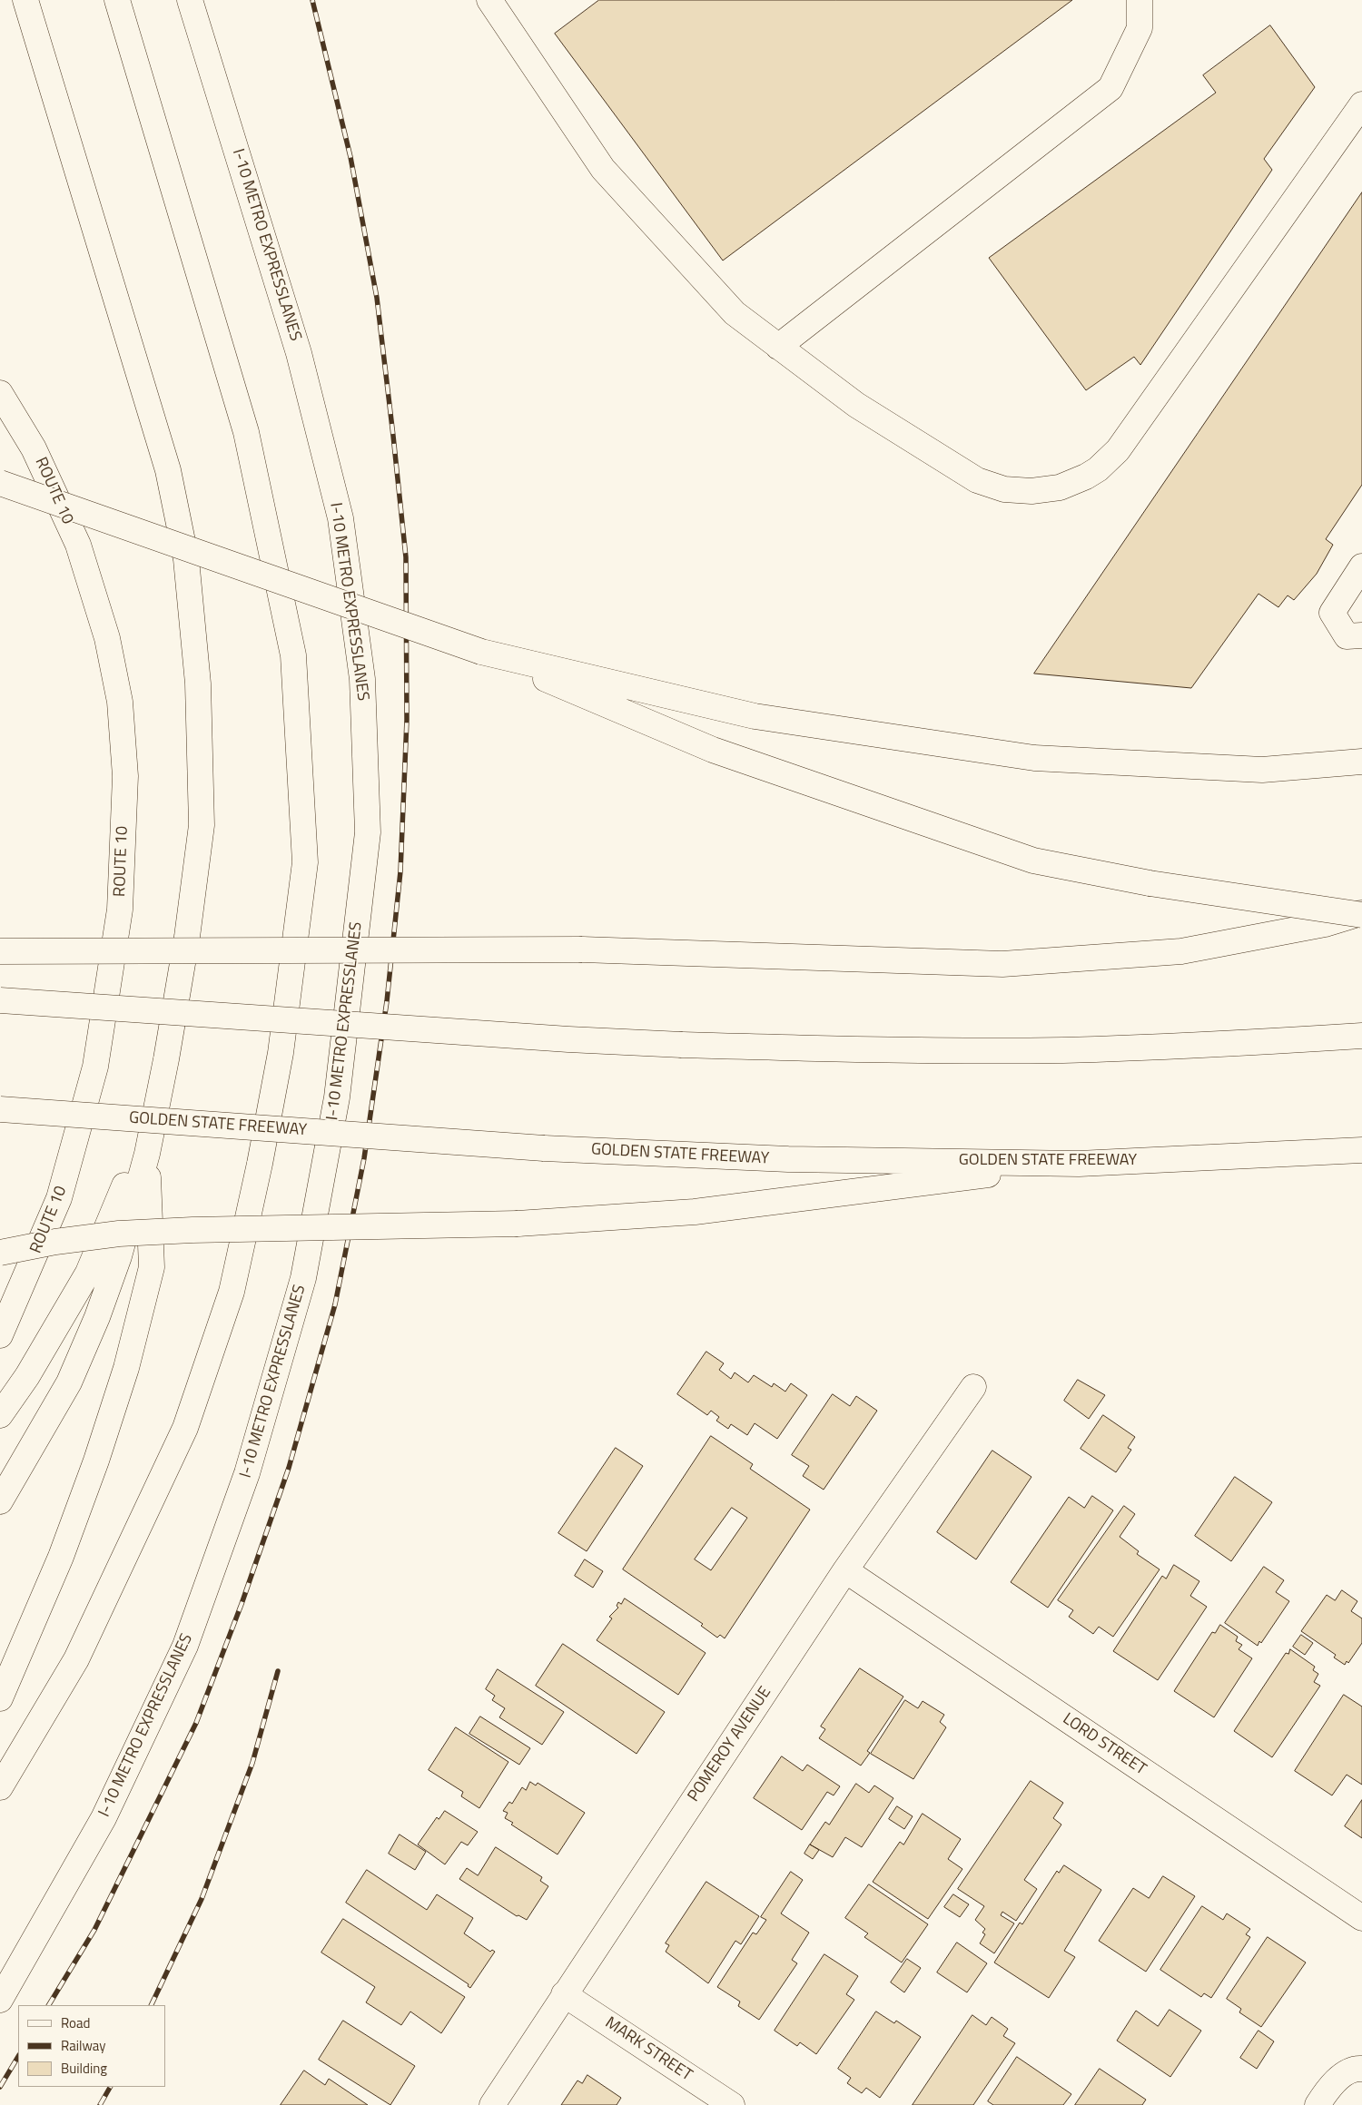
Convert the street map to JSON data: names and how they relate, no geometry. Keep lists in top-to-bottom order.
{
  "streets": {
    "main road": [
      "I-10 METRO EXPRESSLANES",
      "ROUTE 10",
      "GOLDEN STATE FREEWAY",
      "POMEROY AVENUE",
      "LORD STREET",
      "MARK STREET"
    ]
  },
  "crossings": [
    ["POMEROY AVENUE", "LORD STREET"],
    ["POMEROY AVENUE", "MARK STREET"]
  ],
  "legend": ["Road", "Railway", "Building"]
}
